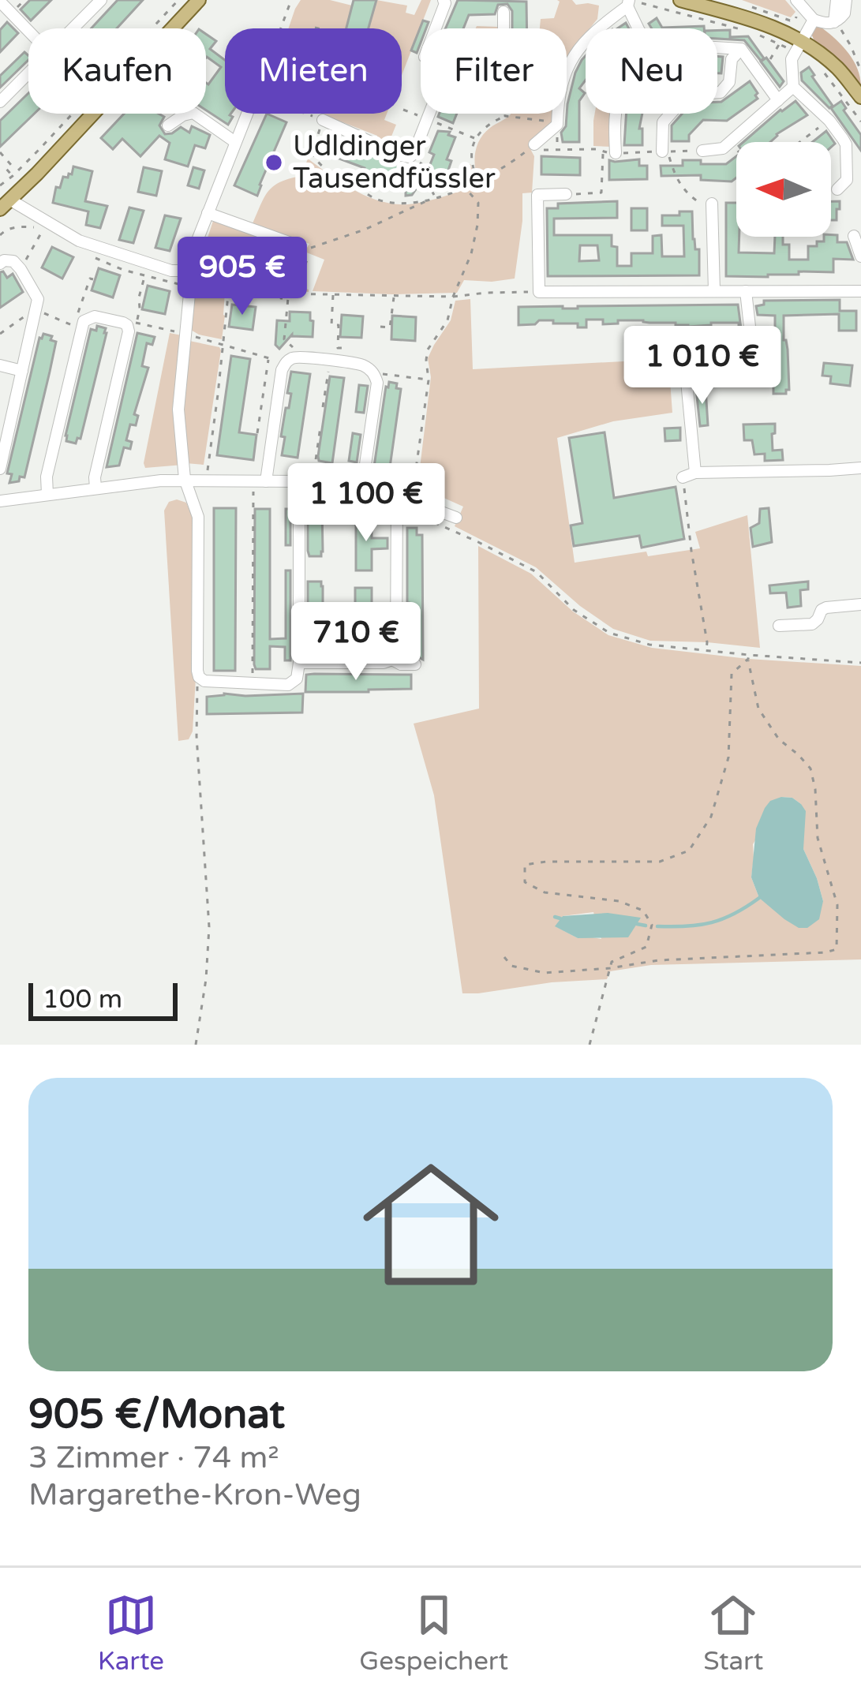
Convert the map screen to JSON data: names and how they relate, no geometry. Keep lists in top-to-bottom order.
{
  "places": ["Udldinger Tausendfüssler"],
  "scale_bar": "100 m",
  "north": "left",
  "page": {
    "chip": [
      "Kaufen",
      "Mieten",
      "Filter",
      "Neu"
    ],
    "price": [
      "905 €",
      "1 010 €",
      "1 100 €",
      "710 €"
    ],
    "scale": "100 m",
    "list": [
      {
        "name": "905 €/Monat",
        "note": "3 Zimmer · 74 m² · Margarethe-Kron-Weg"
      }
    ],
    "tabs": ["Karte", "Gespeichert", "Start"]
  }
}
